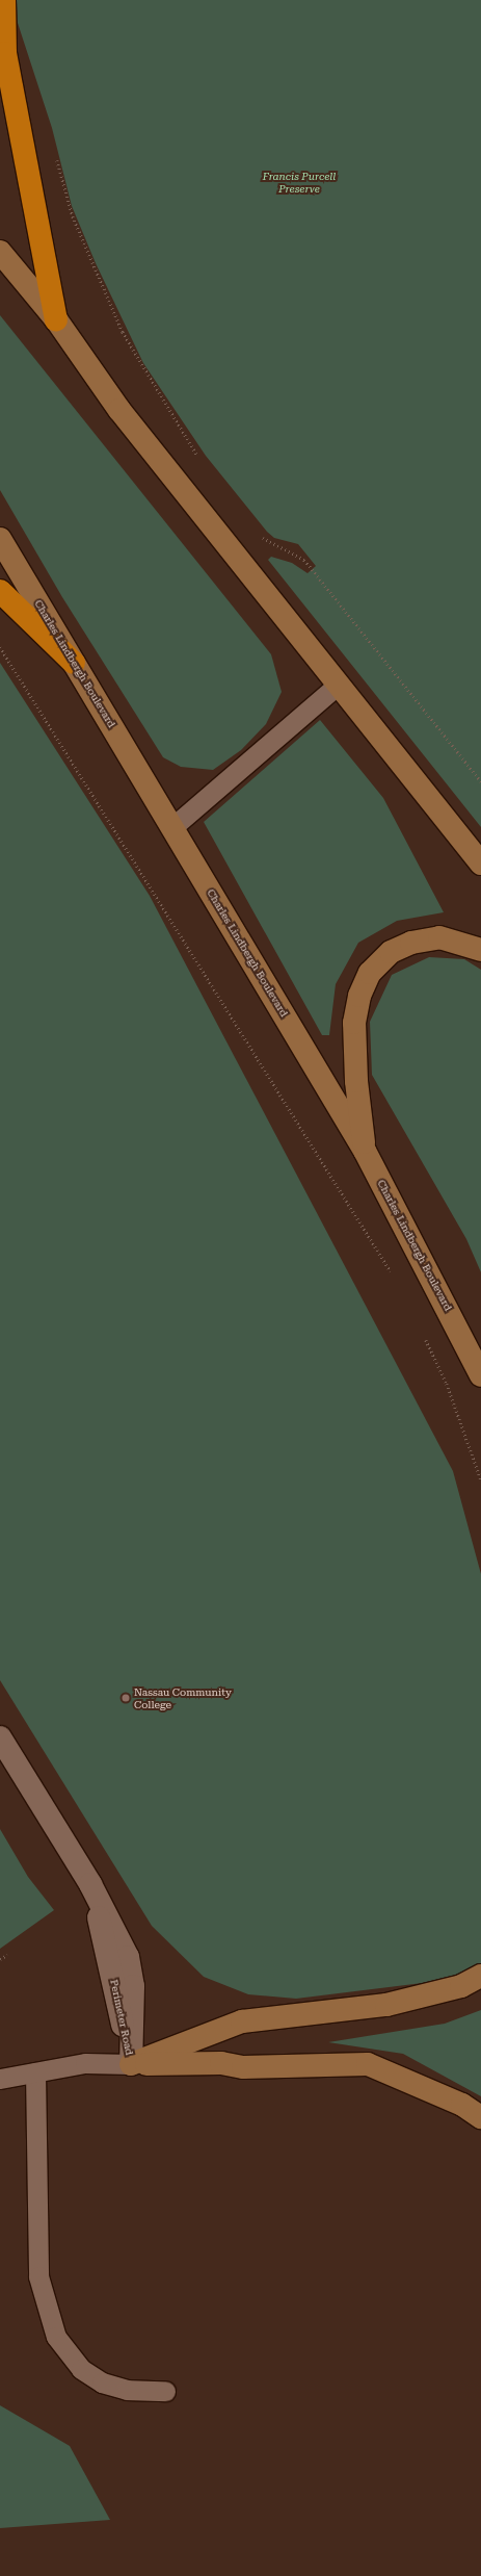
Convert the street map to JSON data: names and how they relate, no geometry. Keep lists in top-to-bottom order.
{
  "streets": {
    "main road": ["Charles Lindbergh Boulevard"],
    "street": ["Perimeter Road"]
  },
  "parks": ["Francis Purcell Preserve"],
  "places": ["Nassau Community College"]
}
